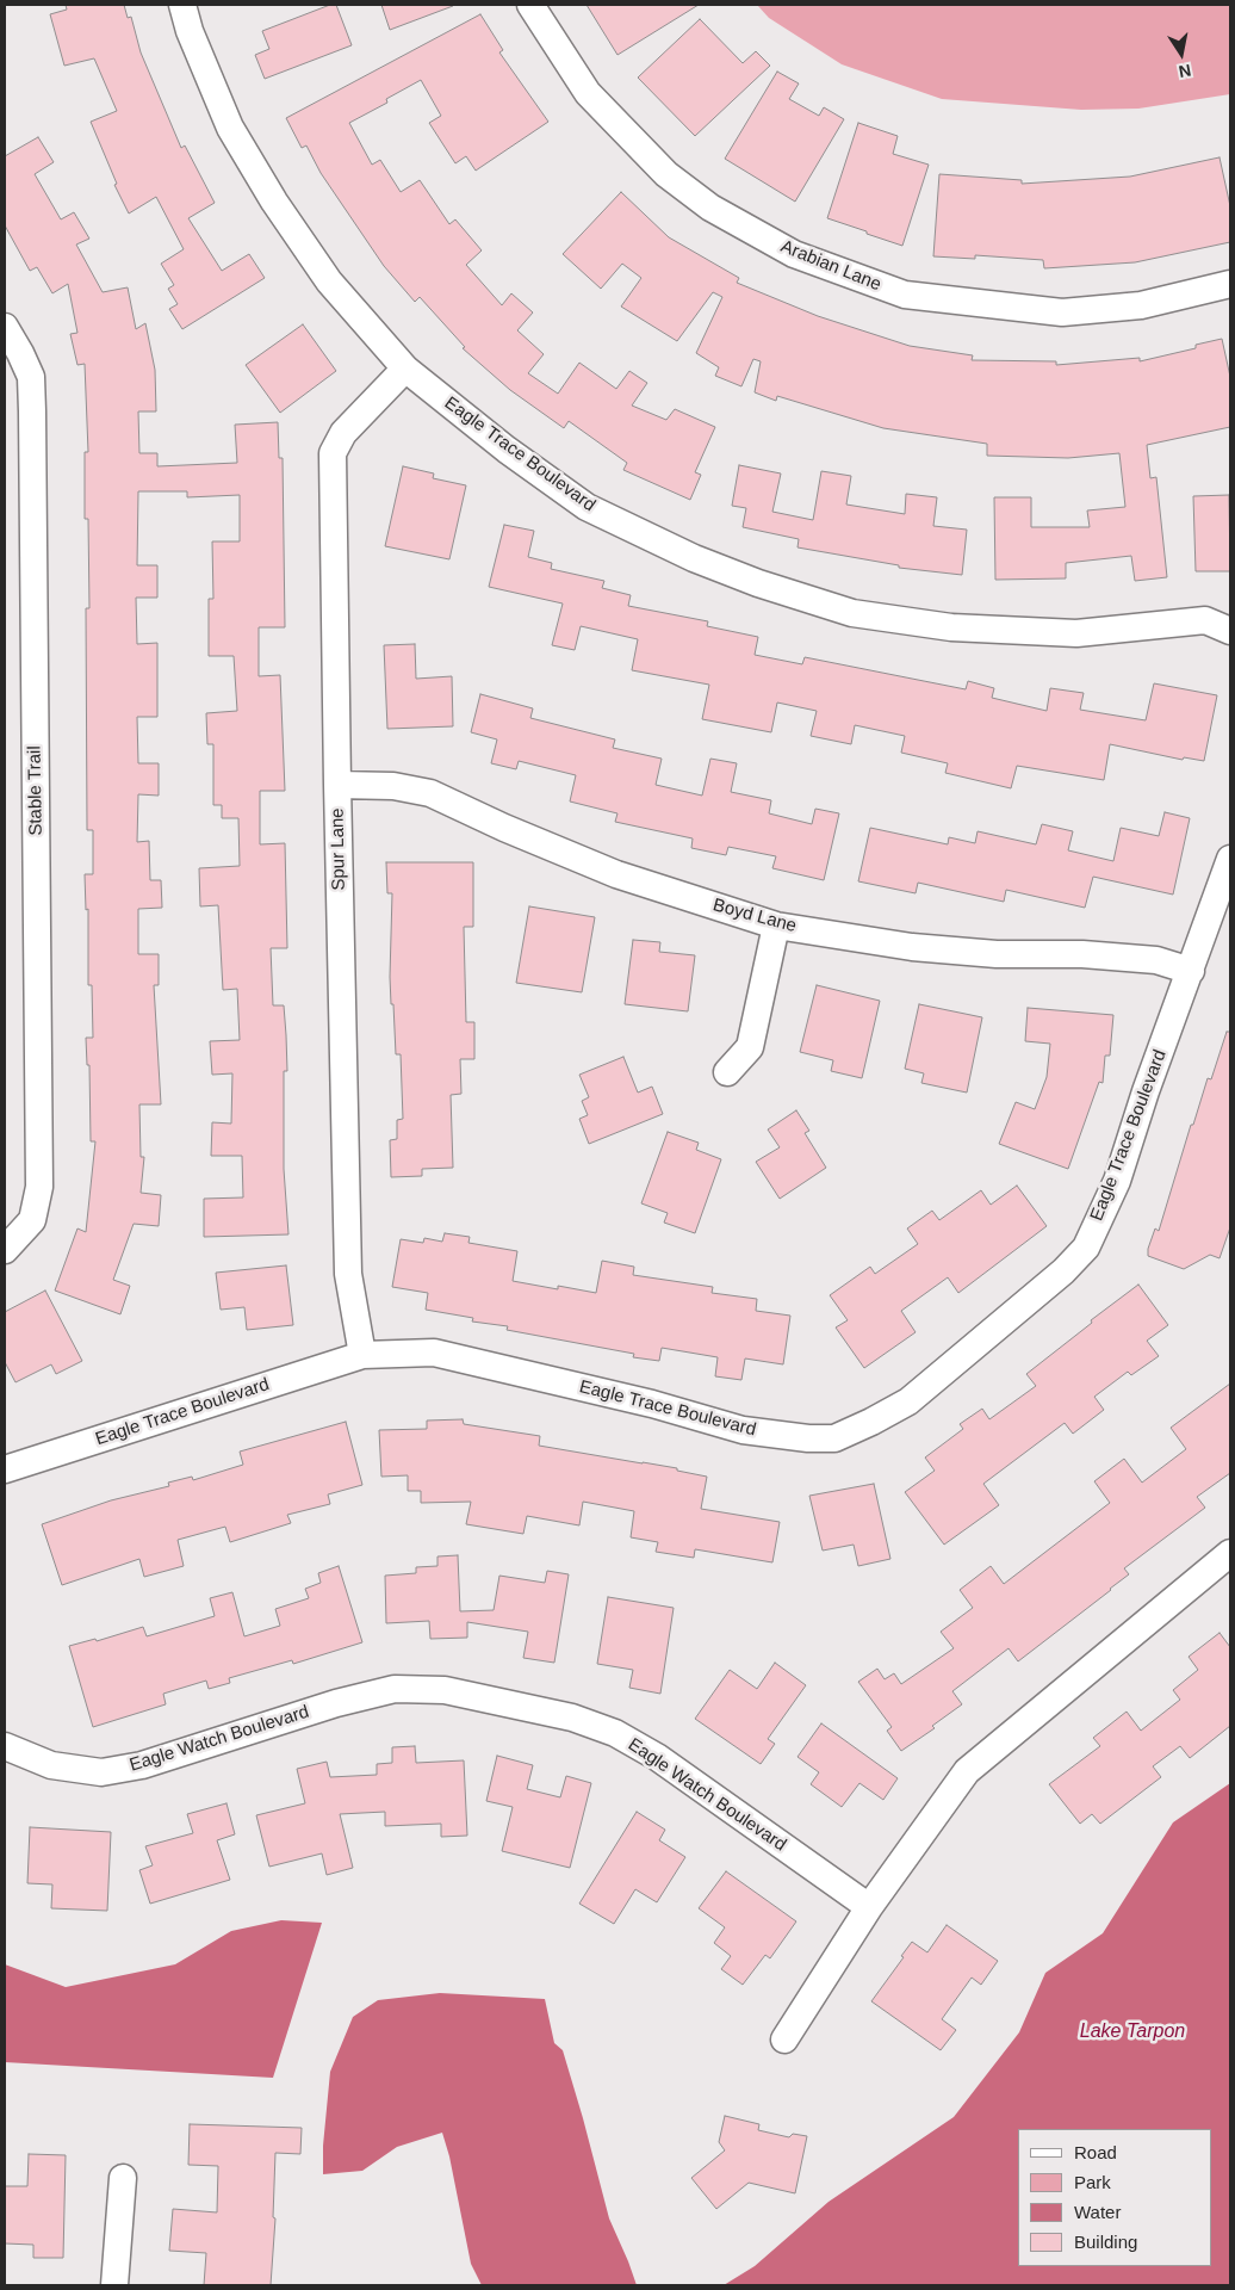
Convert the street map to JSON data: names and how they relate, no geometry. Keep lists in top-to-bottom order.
{
  "streets": {
    "street": [
      "Arabian Lane",
      "Eagle Trace Boulevard",
      "Stable Trail",
      "Spur Lane",
      "Boyd Lane",
      "Eagle Watch Boulevard"
    ]
  },
  "crossings": [
    ["Eagle Trace Boulevard", "Spur Lane"],
    ["Eagle Trace Boulevard", "Boyd Lane"],
    ["Spur Lane", "Boyd Lane"]
  ],
  "water": ["Lake Tarpon"],
  "legend": [
    "Road",
    "Park",
    "Water",
    "Building"
  ],
  "north": "bottom"
}
